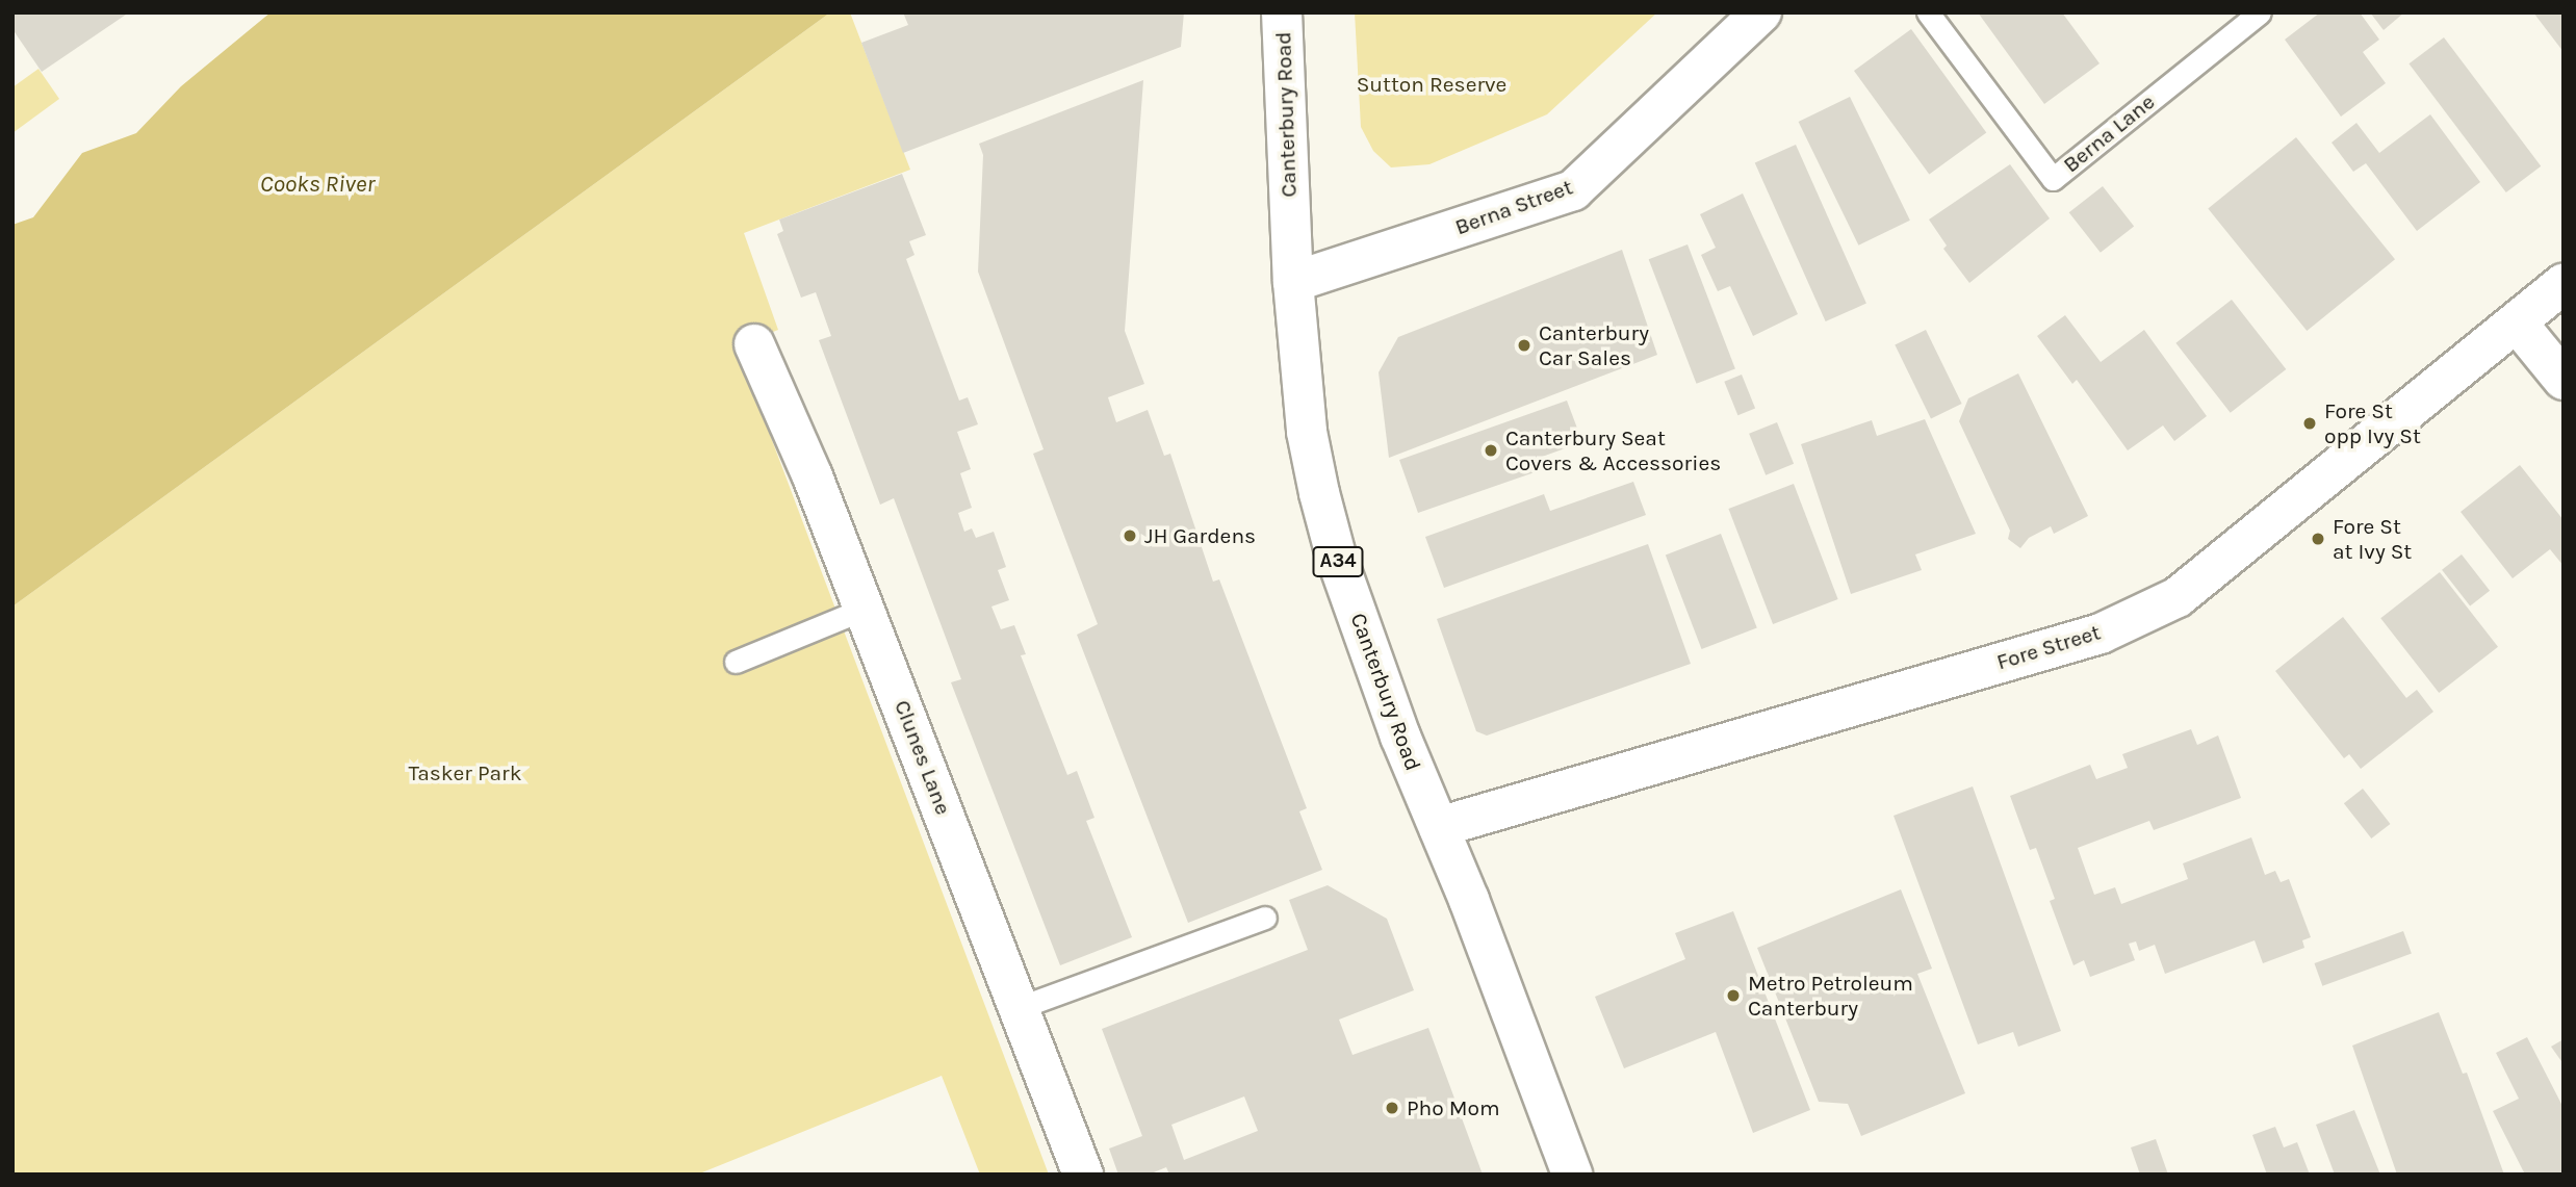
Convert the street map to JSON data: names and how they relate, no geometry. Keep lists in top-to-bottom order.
{
  "streets": {
    "main road": [
      "Canterbury Road",
      "Berna Street",
      "A34",
      "Fore Street",
      "Clunes Lane"
    ],
    "lane": ["Berna Lane"]
  },
  "crossings": [
    ["Canterbury Road", "Berna Street"],
    ["Canterbury Road", "Fore Street"]
  ],
  "water": ["Cooks River"],
  "parks": ["Sutton Reserve", "Tasker Park"],
  "places": [
    "Canterbury Car Sales",
    "Fore St opp Ivy St",
    "Canterbury Seat Covers & Accessories",
    "JH Gardens",
    "Fore St at Ivy St",
    "Metro Petroleum Canterbury",
    "Pho Mom"
  ]
}
